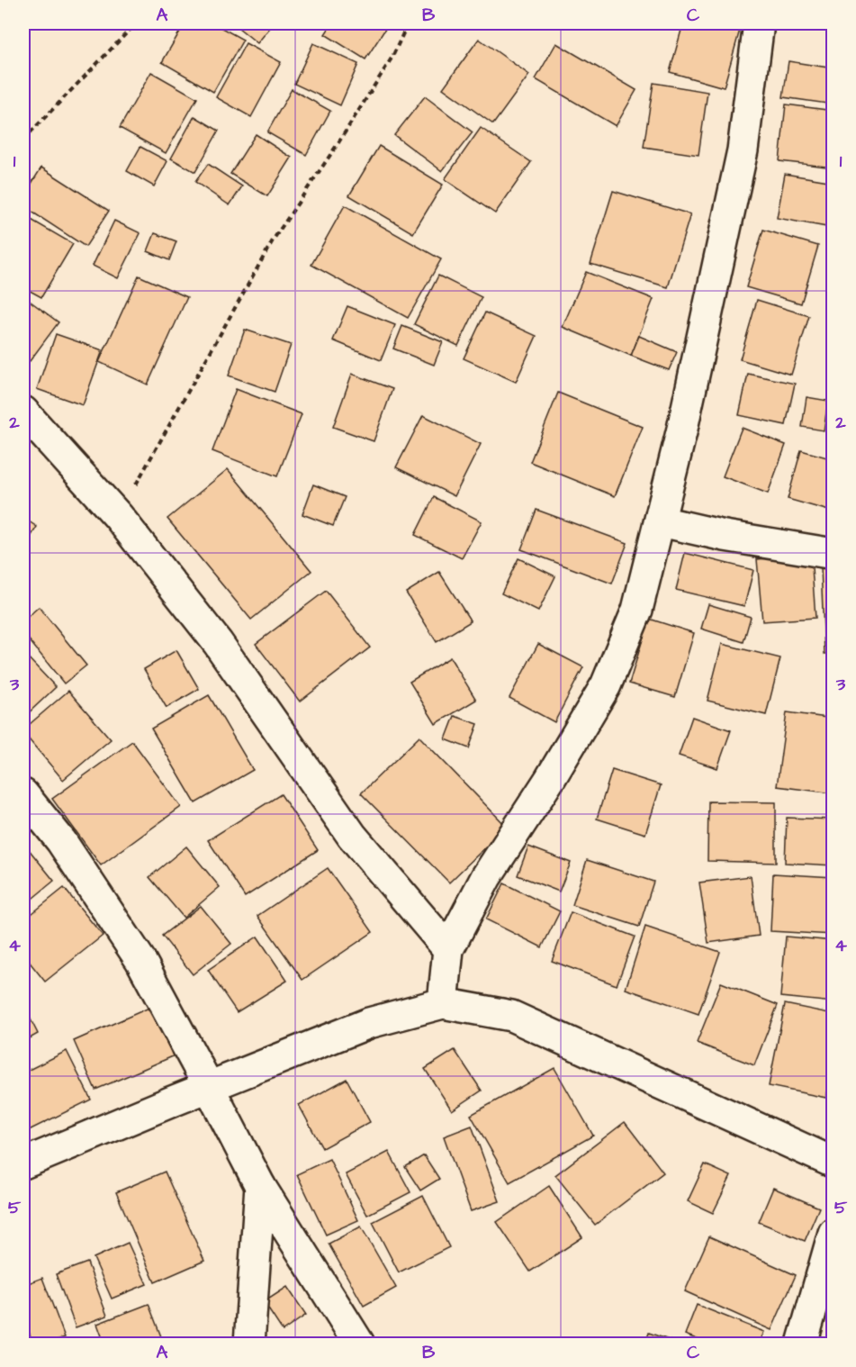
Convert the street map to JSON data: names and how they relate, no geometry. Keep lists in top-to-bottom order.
{
  "grid": {
    "columns": ["A", "B", "C"],
    "rows": [
      "1",
      "2",
      "3",
      "4",
      "5"
    ]
  }
}
